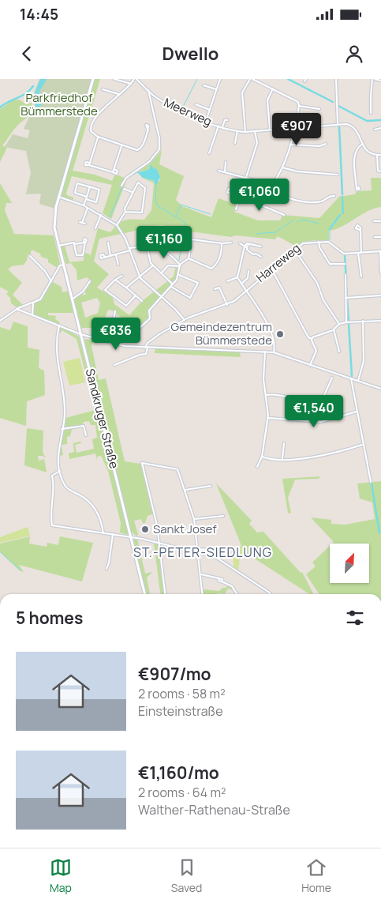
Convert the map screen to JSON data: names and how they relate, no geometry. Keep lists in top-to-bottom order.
{
  "streets": {
    "street": ["Meerweg", "Harreweg", "Sandkruger Straße"]
  },
  "districts": ["ST.-PETER-SIEDLUNG"],
  "parks": ["Parkfriedhof Bümmerstede"],
  "places": ["Gemeindezentrum Bümmerstede", "Sankt Josef"],
  "north": "top right",
  "page": {
    "status": "14:45",
    "header": "Dwello",
    "price": [
      "€907",
      "€1,060",
      "€1,160",
      "€836",
      "€1,540"
    ],
    "heading": "5 homes",
    "list": [
      {
        "name": "€907/mo",
        "note": "2 rooms · 58 m² · Einsteinstraße"
      },
      {
        "name": "€1,160/mo",
        "note": "2 rooms · 64 m² · Walther-Rathenau-Straße"
      }
    ],
    "tabs": ["Map", "Saved", "Home"]
  }
}
